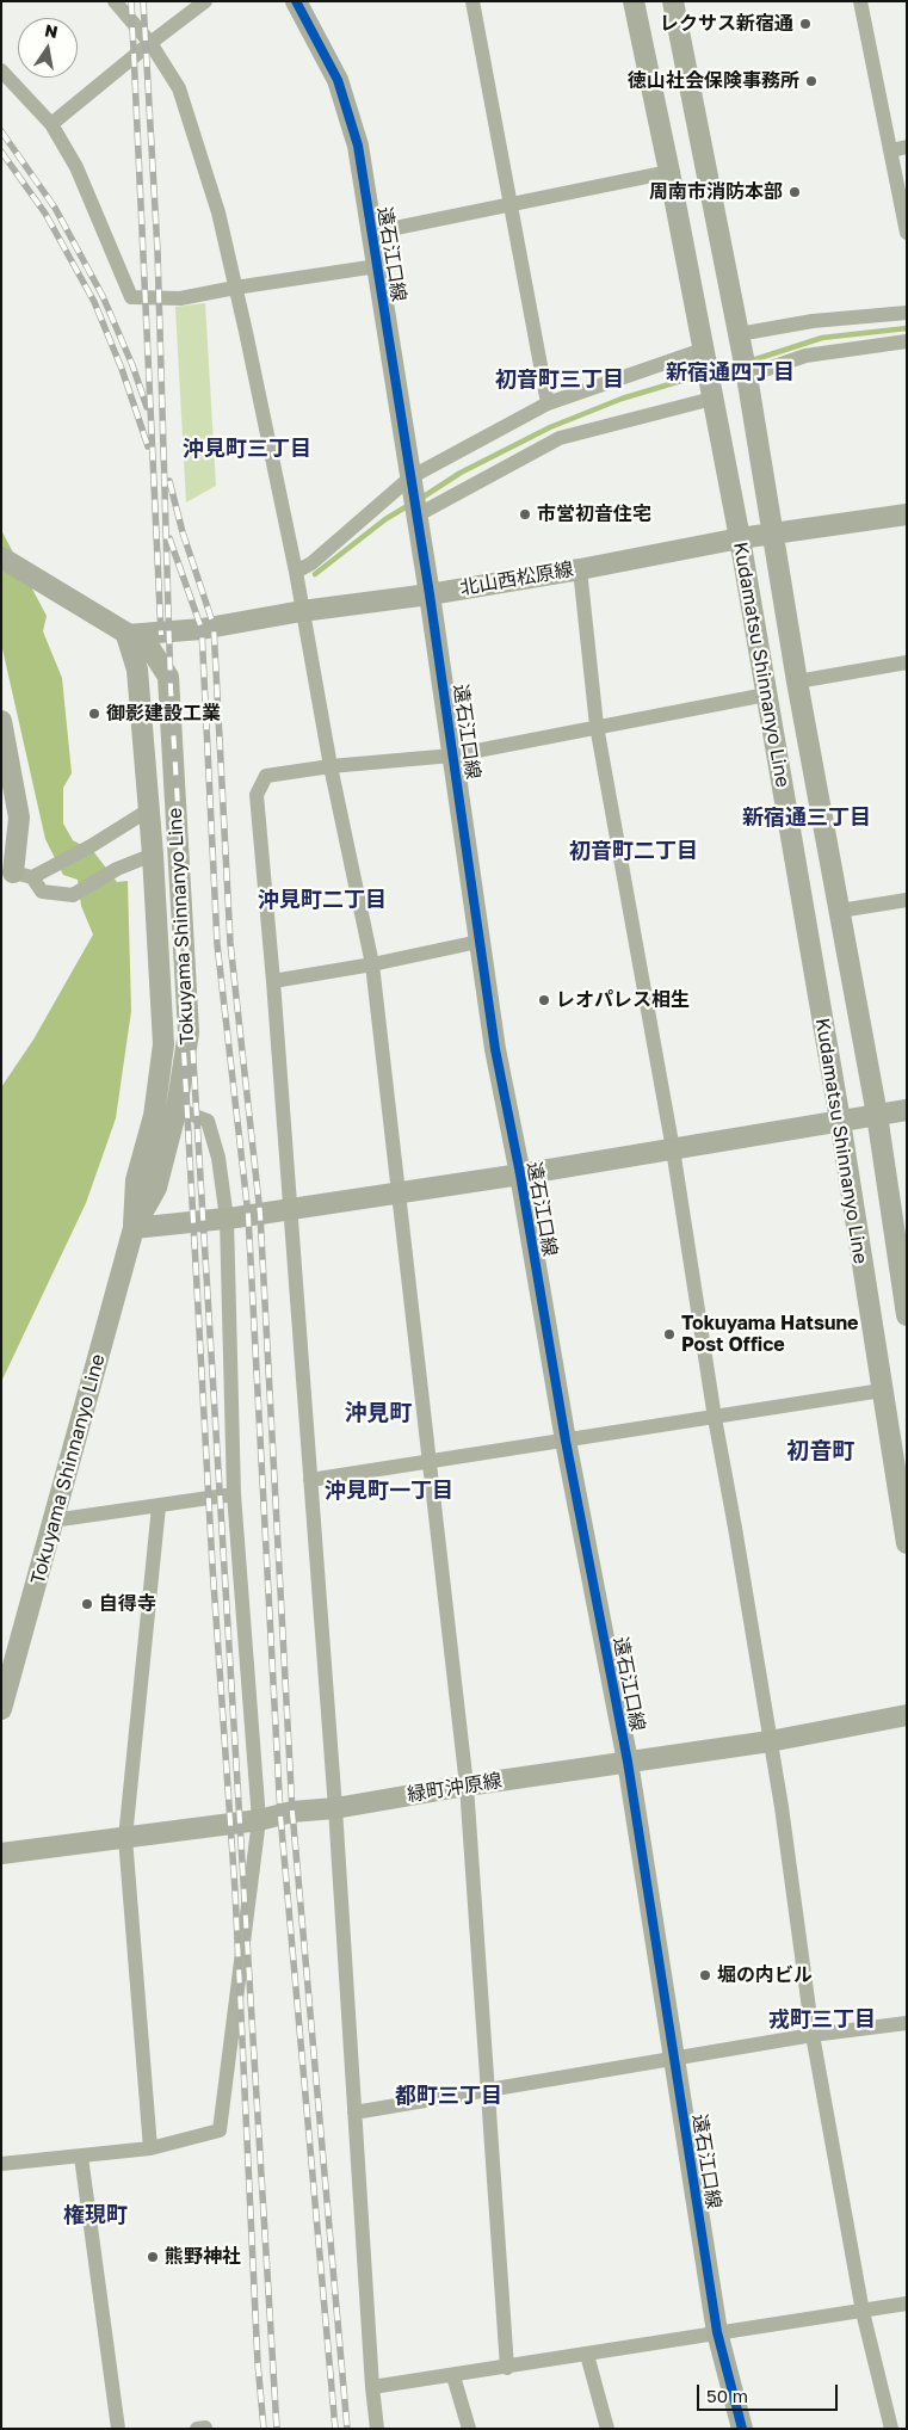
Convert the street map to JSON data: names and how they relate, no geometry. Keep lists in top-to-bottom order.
{
  "streets": {
    "street": [
      "遠石江口線",
      "北山西松原線",
      "Kudamatsu Shinnanyo Line",
      "Tokuyama Shinnanyo Line",
      "緑町沖原線"
    ]
  },
  "crossings": [
    ["遠石江口線", "北山西松原線"],
    ["遠石江口線", "緑町沖原線"],
    ["北山西松原線", "Kudamatsu Shinnanyo Line"],
    ["北山西松原線", "Tokuyama Shinnanyo Line"]
  ],
  "districts": [
    "新宿通四丁目",
    "初音町三丁目",
    "沖見町三丁目",
    "新宿通三丁目",
    "初音町二丁目",
    "沖見町二丁目",
    "沖見町",
    "初音町",
    "沖見町一丁目",
    "戎町三丁目",
    "都町三丁目",
    "権現町"
  ],
  "places": [
    "レクサス新宿通",
    "徳山社会保険事務所",
    "周南市消防本部",
    "市営初音住宅",
    "御影建設工業",
    "レオパレス相生",
    "Tokuyama Hatsune Post Office",
    "自得寺",
    "堀の内ビル",
    "熊野神社"
  ],
  "scale_bar": "50 m",
  "north": "top"
}
